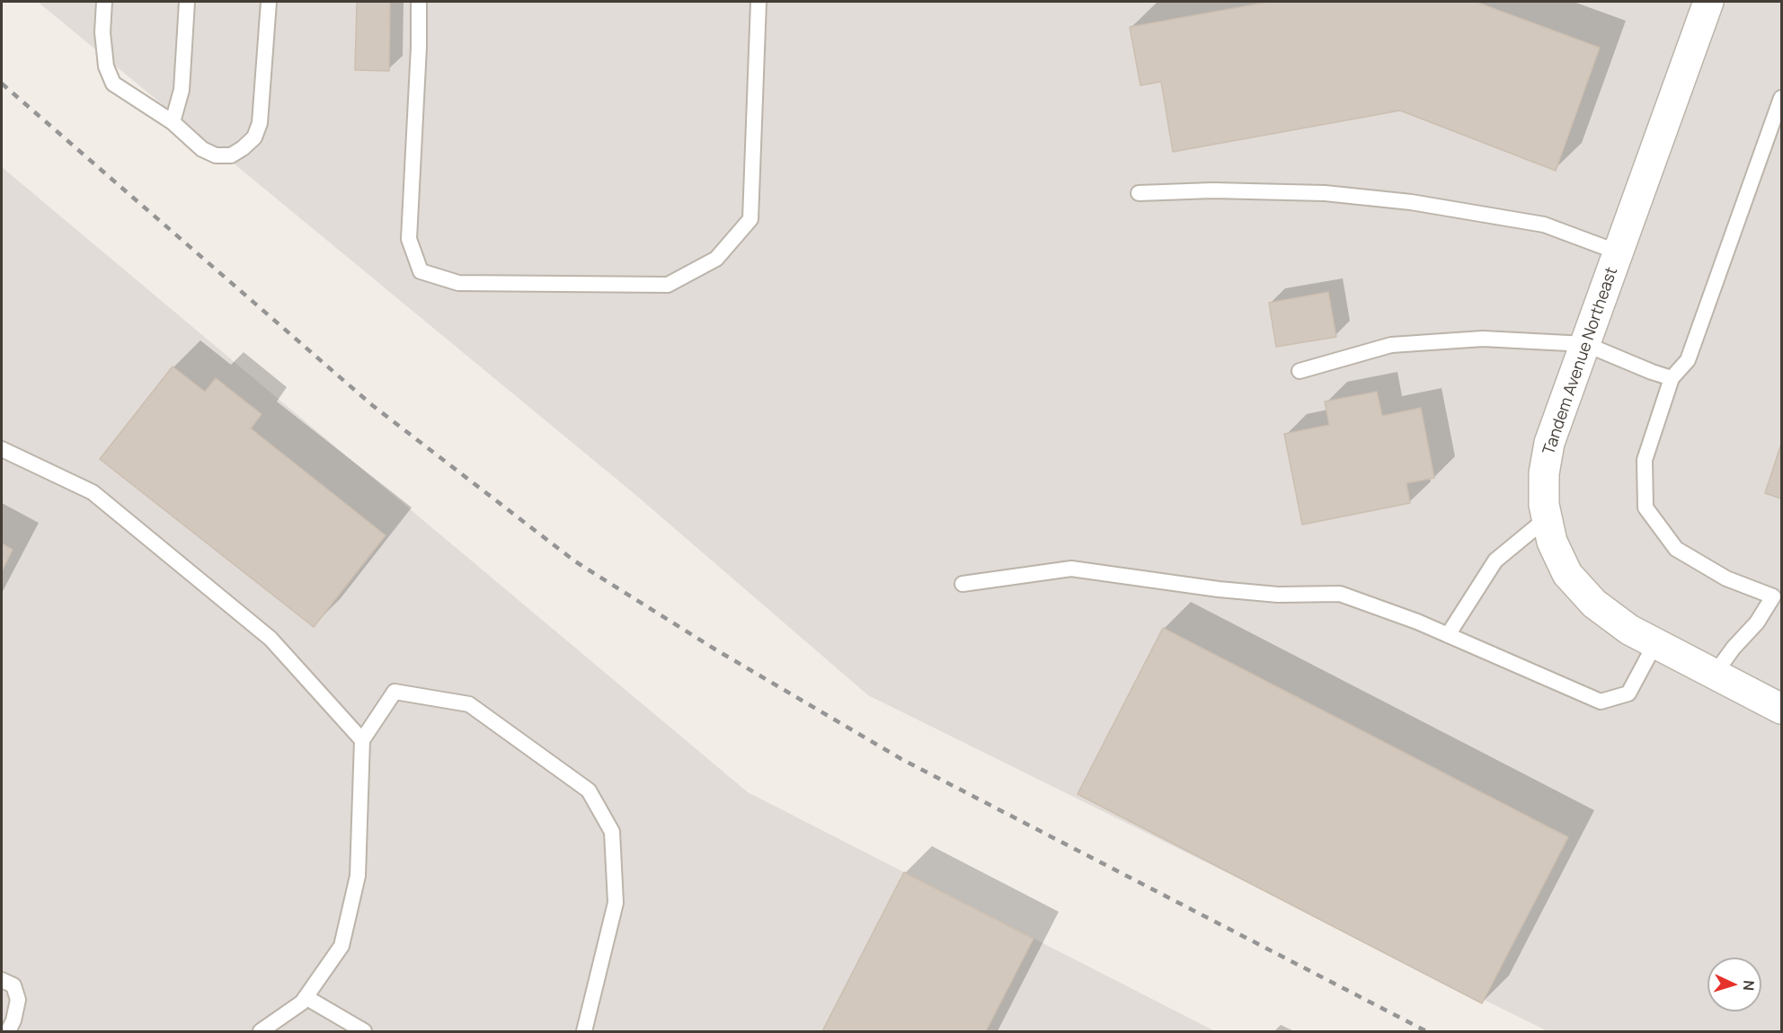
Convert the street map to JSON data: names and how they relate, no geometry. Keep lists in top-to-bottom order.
{
  "streets": {
    "street": ["Tandem Avenue Northeast"]
  },
  "north": "right"
}
